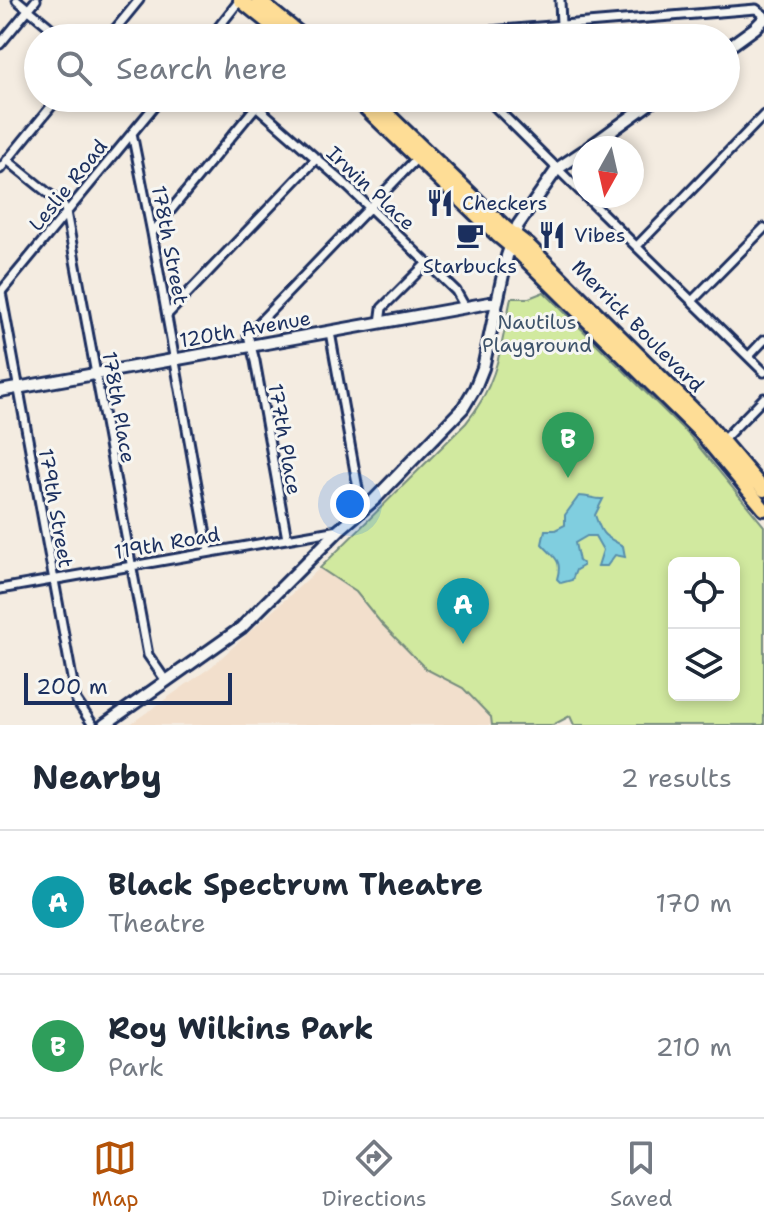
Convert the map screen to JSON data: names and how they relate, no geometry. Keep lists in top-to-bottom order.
{
  "streets": {
    "main road": ["Merrick Boulevard"],
    "street": [
      "Leslie Road",
      "Irwin Place",
      "178th Street",
      "120th Avenue",
      "178th Place",
      "177th Place",
      "179th Street",
      "119th Road"
    ]
  },
  "crossings": [
    ["Leslie Road", "178th Street"],
    ["Leslie Road", "178th Place"],
    ["Leslie Road", "179th Street"],
    ["Irwin Place", "120th Avenue"],
    ["178th Street", "120th Avenue"],
    ["178th Street", "119th Road"],
    ["120th Avenue", "178th Place"],
    ["120th Avenue", "177th Place"],
    ["120th Avenue", "179th Street"],
    ["178th Place", "119th Road"],
    ["177th Place", "119th Road"],
    ["179th Street", "119th Road"]
  ],
  "parks": ["Nautilus Playground"],
  "places": {
    "restaurant": ["Checkers", "Vibes"],
    "cafe": ["Starbucks"]
  },
  "scale_bar": "200 m",
  "north": "bottom",
  "page": {
    "search": "Search here",
    "pins": ["B", "A"],
    "scale": "200 m",
    "heading": ["Nearby", "2 results"],
    "list": [
      {
        "mark": "A",
        "name": "Black Spectrum Theatre",
        "note": "Theatre",
        "value": "170 m"
      },
      {
        "mark": "B",
        "name": "Roy Wilkins Park",
        "note": "Park",
        "value": "210 m"
      }
    ],
    "nav": ["Map", "Directions", "Saved"]
  }
}
